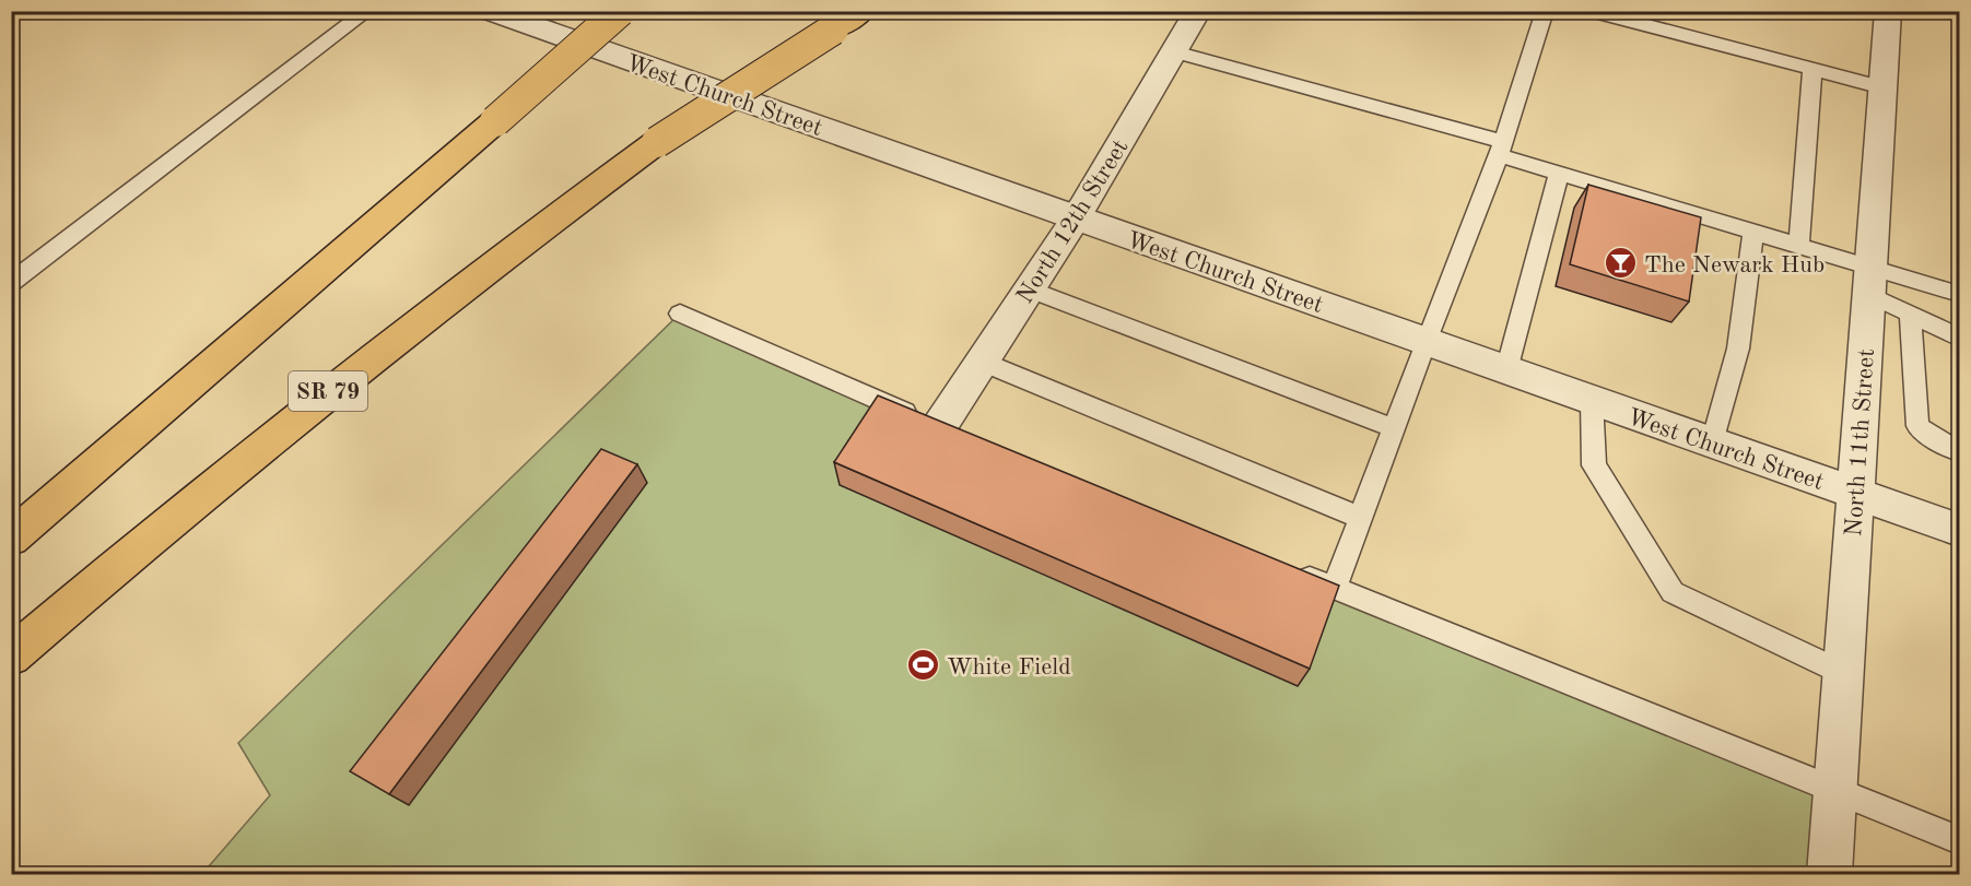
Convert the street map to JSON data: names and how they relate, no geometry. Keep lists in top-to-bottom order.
{
  "streets": {
    "highway": ["SR 79"],
    "street": ["West Church Street", "North 12th Street", "North 11th Street"]
  },
  "crossings": [
    ["West Church Street", "North 12th Street"],
    ["West Church Street", "North 11th Street"]
  ],
  "places": {
    "bar": ["The Newark Hub"],
    "sports": ["White Field"]
  }
}
